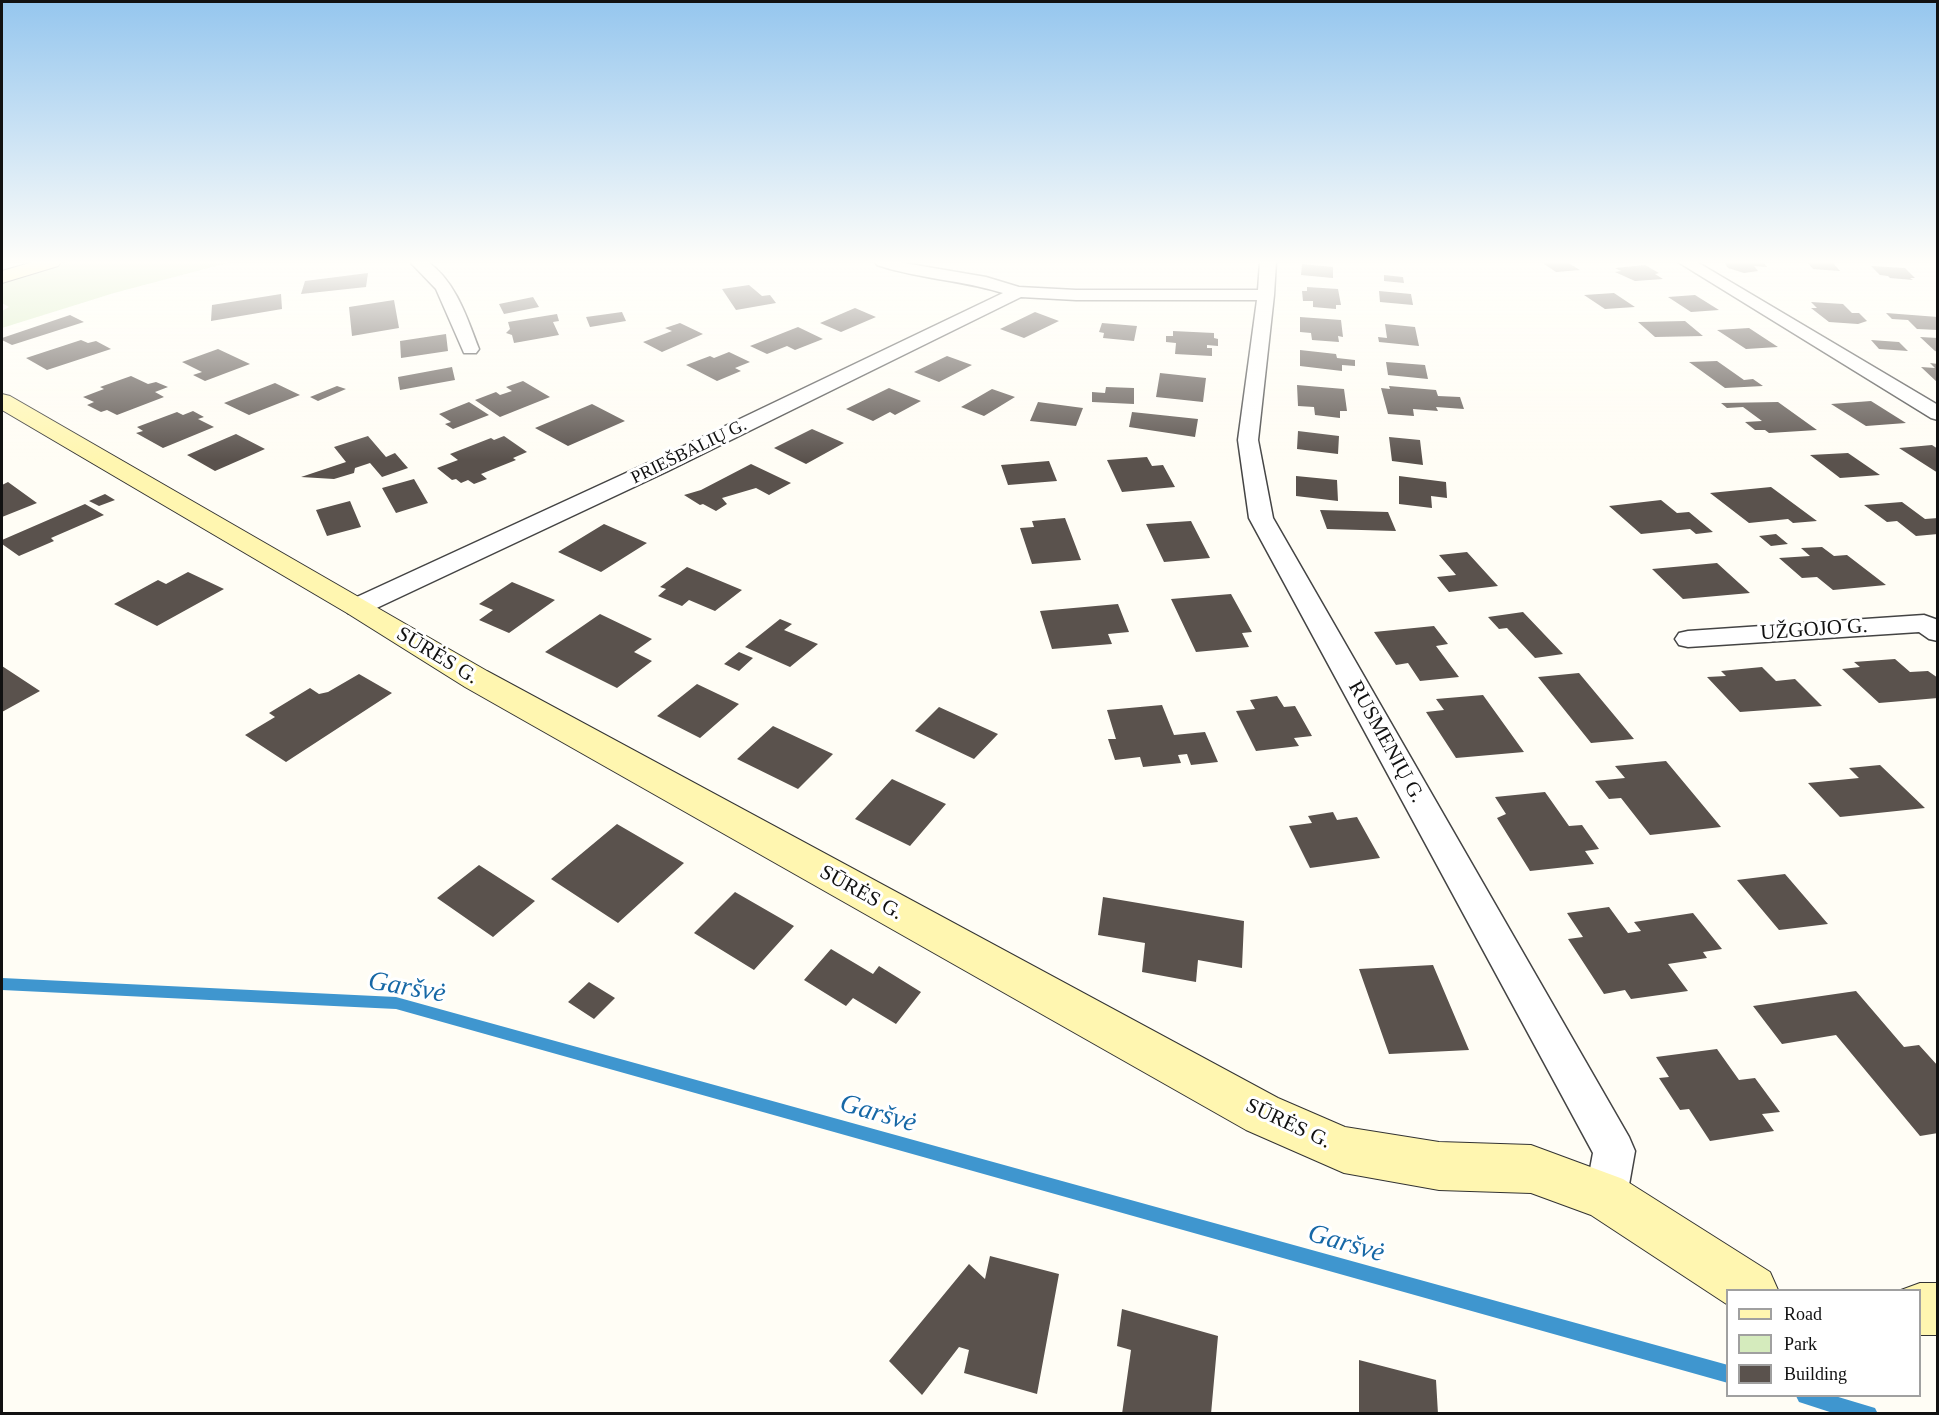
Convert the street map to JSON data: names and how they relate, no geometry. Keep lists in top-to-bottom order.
{
  "streets": {
    "street": [
      "PRIEŠBALIŲ G.",
      "UŽGOJO G.",
      "SŪRĖS G.",
      "RUSMENIŲ G."
    ]
  },
  "crossings": [
    ["PRIEŠBALIŲ G.", "SŪRĖS G."],
    ["SŪRĖS G.", "RUSMENIŲ G."]
  ],
  "water": ["Garšvė"],
  "legend": ["Road", "Park", "Building"]
}
